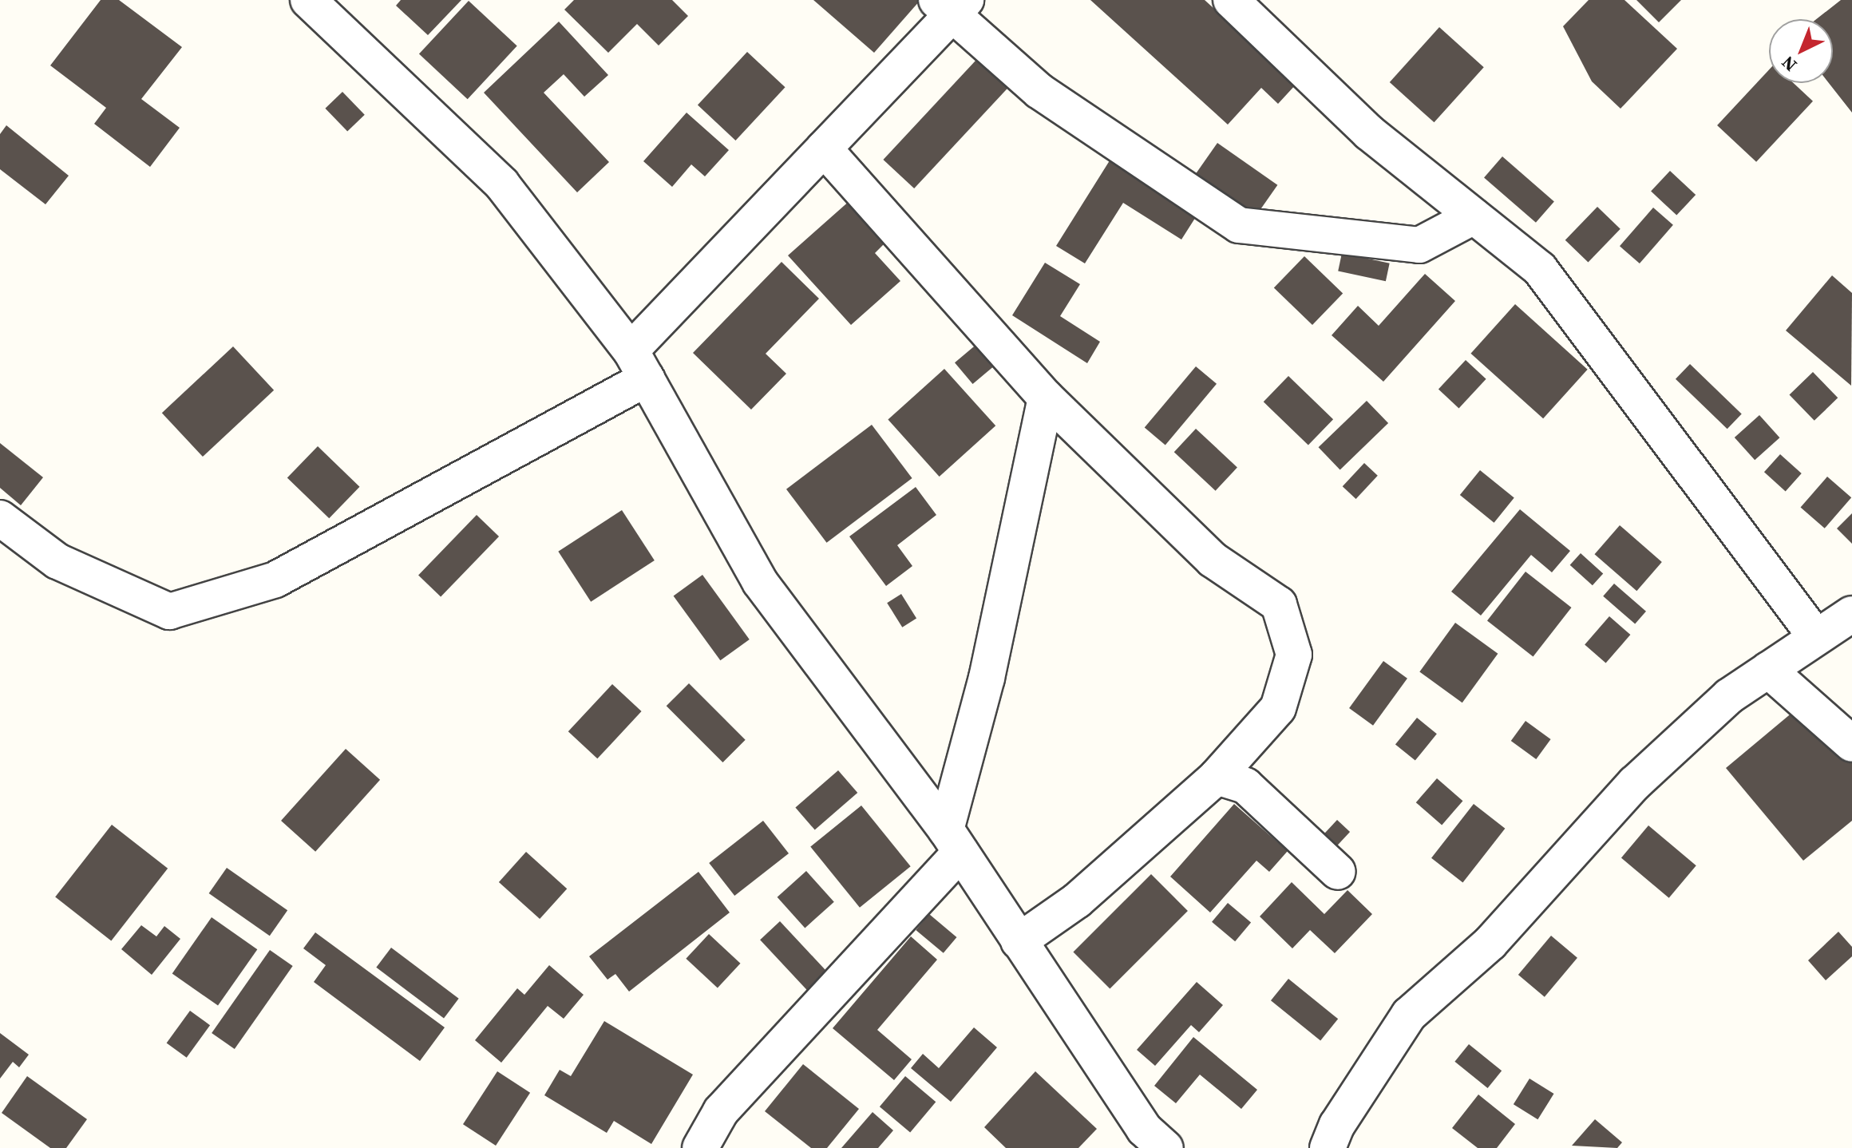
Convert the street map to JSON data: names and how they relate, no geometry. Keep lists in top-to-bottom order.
{
  "north": "bottom left"
}
